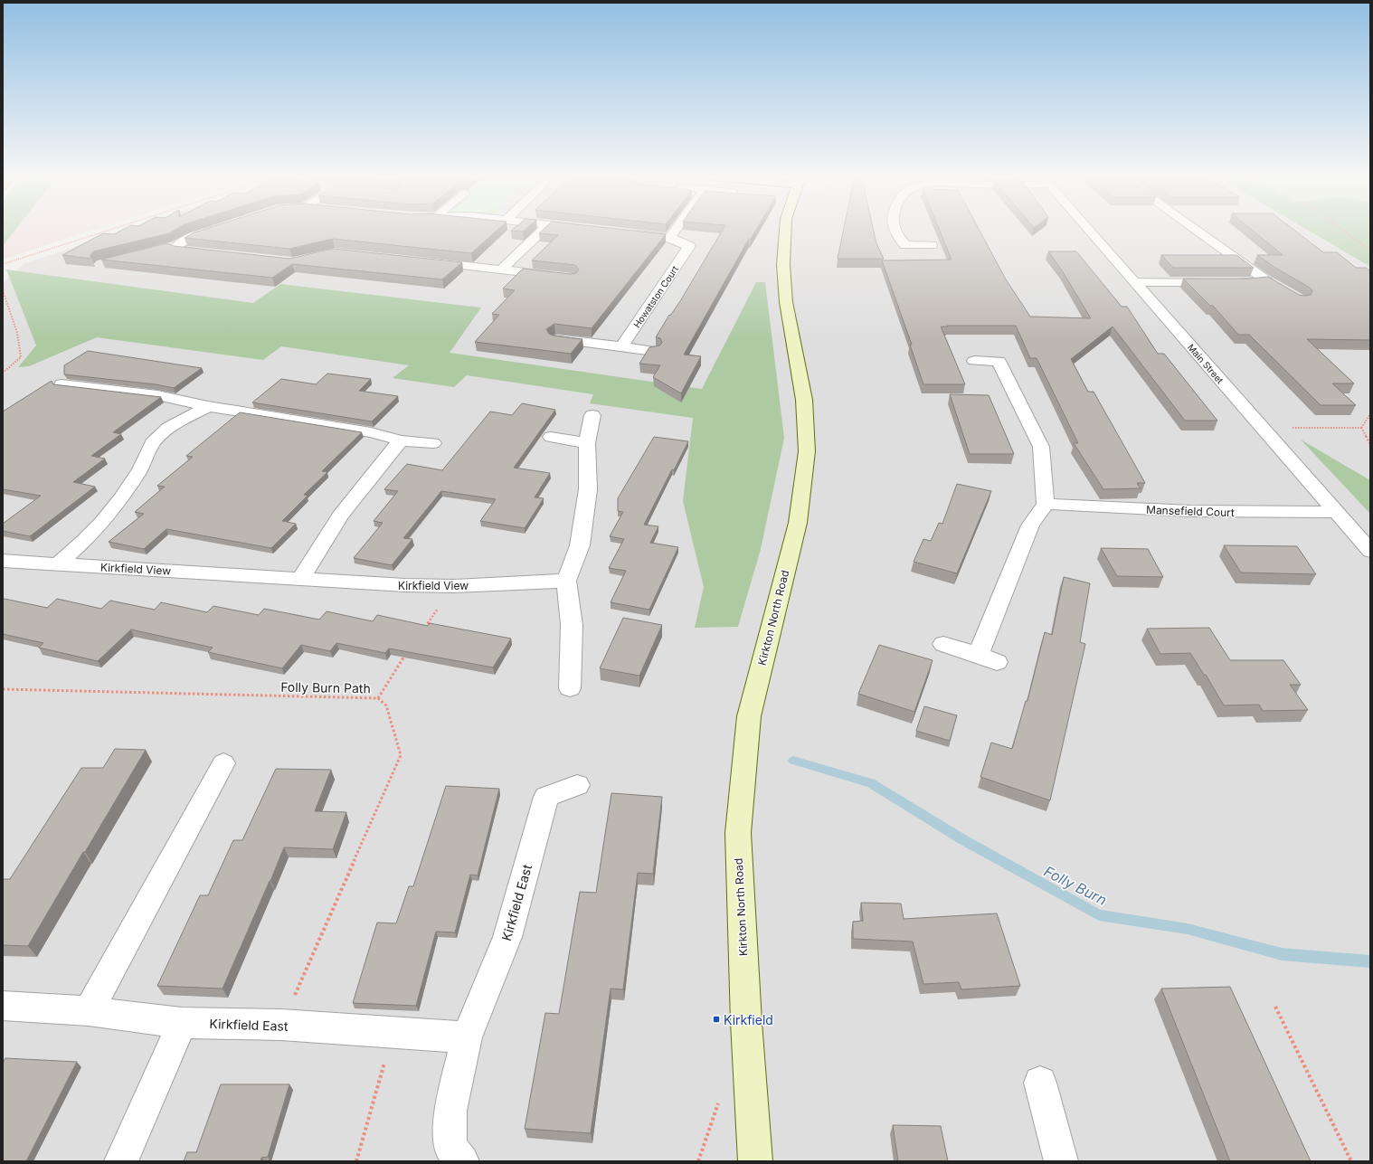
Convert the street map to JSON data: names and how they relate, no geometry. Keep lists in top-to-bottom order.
{
  "streets": {
    "main road": ["Kirkton North Road"],
    "street": [
      "Howatston Court",
      "Main Street",
      "Mansefield Court",
      "Kirkfield View",
      "Kirkfield East"
    ],
    "path": ["Folly Burn Path"]
  },
  "crossings": [
    ["Main Street", "Mansefield Court"],
    ["Folly Burn Path", "Kirkfield East"]
  ],
  "water": ["Folly Burn"],
  "places": {
    "transit": ["Kirkfield"]
  }
}
